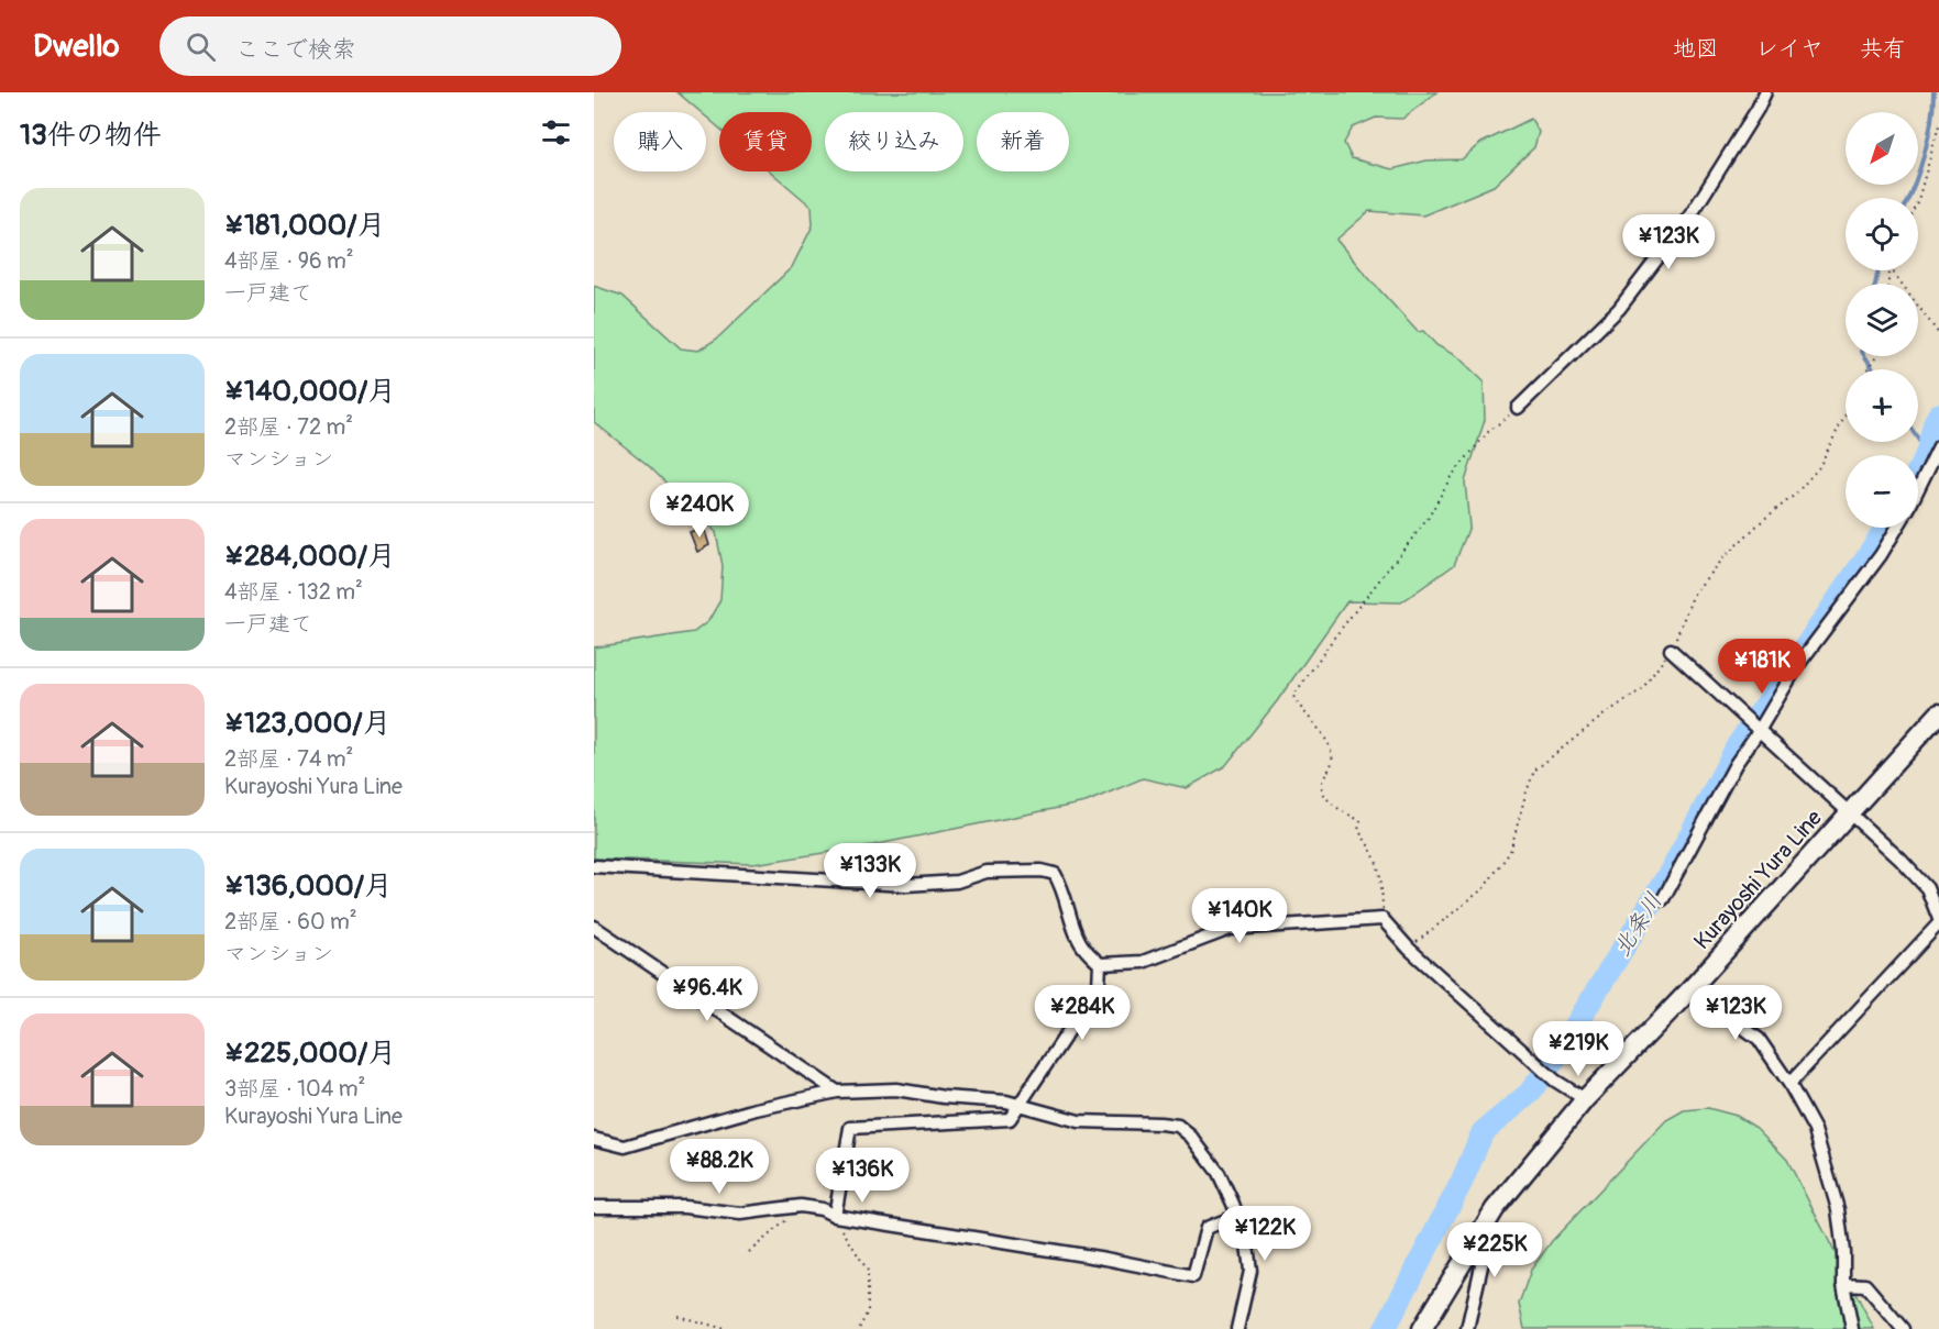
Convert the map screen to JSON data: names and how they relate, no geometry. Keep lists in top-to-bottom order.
{
  "streets": {
    "main road": ["Kurayoshi Yura Line"]
  },
  "water": ["北条川"],
  "north": "bottom left",
  "page": {
    "header": "Dwello",
    "search": "ここで検索",
    "nav": ["地図", "レイヤ", "共有"],
    "heading": "13件の物件",
    "map_buttons": ["+", "−"],
    "chip": [
      "購入",
      "賃貸",
      "絞り込み",
      "新着"
    ],
    "list": [
      {
        "name": "¥181,000/月",
        "note": "4部屋 · 96 m² · 一戸建て"
      },
      {
        "name": "¥140,000/月",
        "note": "2部屋 · 72 m² · マンション"
      },
      {
        "name": "¥284,000/月",
        "note": "4部屋 · 132 m² · 一戸建て"
      },
      {
        "name": "¥123,000/月",
        "note": "2部屋 · 74 m² · Kurayoshi Yura Line"
      },
      {
        "name": "¥136,000/月",
        "note": "2部屋 · 60 m² · マンション"
      },
      {
        "name": "¥225,000/月",
        "note": "3部屋 · 104 m² · Kurayoshi Yura Line"
      }
    ],
    "price": [
      "¥123K",
      "¥240K",
      "¥181K",
      "¥133K",
      "¥140K",
      "¥96.4K",
      "¥284K",
      "¥123K",
      "¥219K",
      "¥88.2K",
      "¥136K",
      "¥122K",
      "¥225K"
    ]
  }
}
